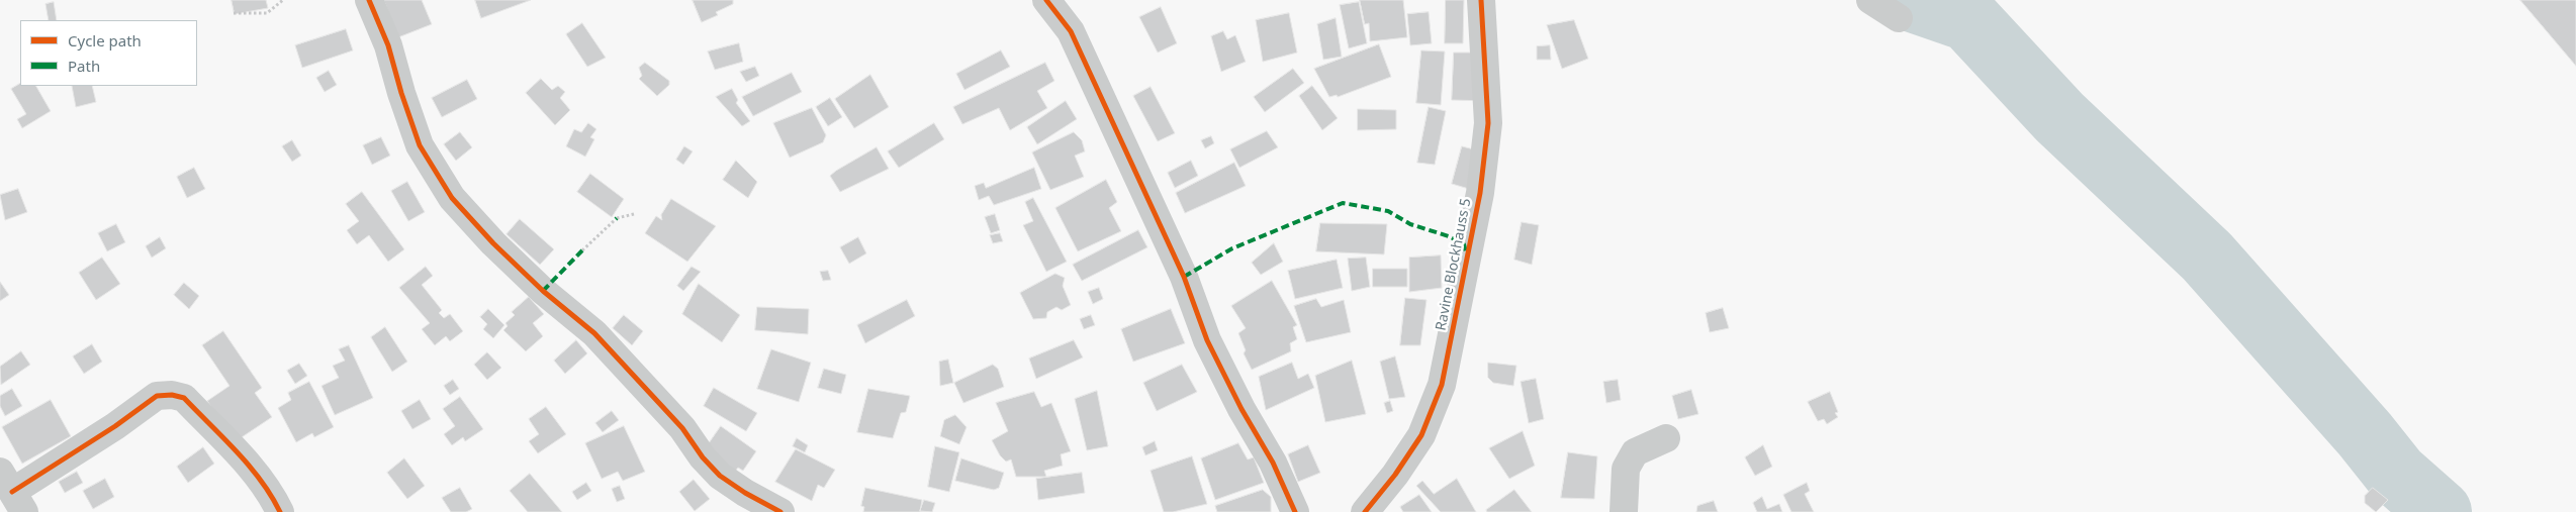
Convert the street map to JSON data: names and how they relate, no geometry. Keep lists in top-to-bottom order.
{
  "streets": {
    "street": ["Ravine Blockhauss 5"]
  },
  "legend": ["Cycle path", "Path"]
}
